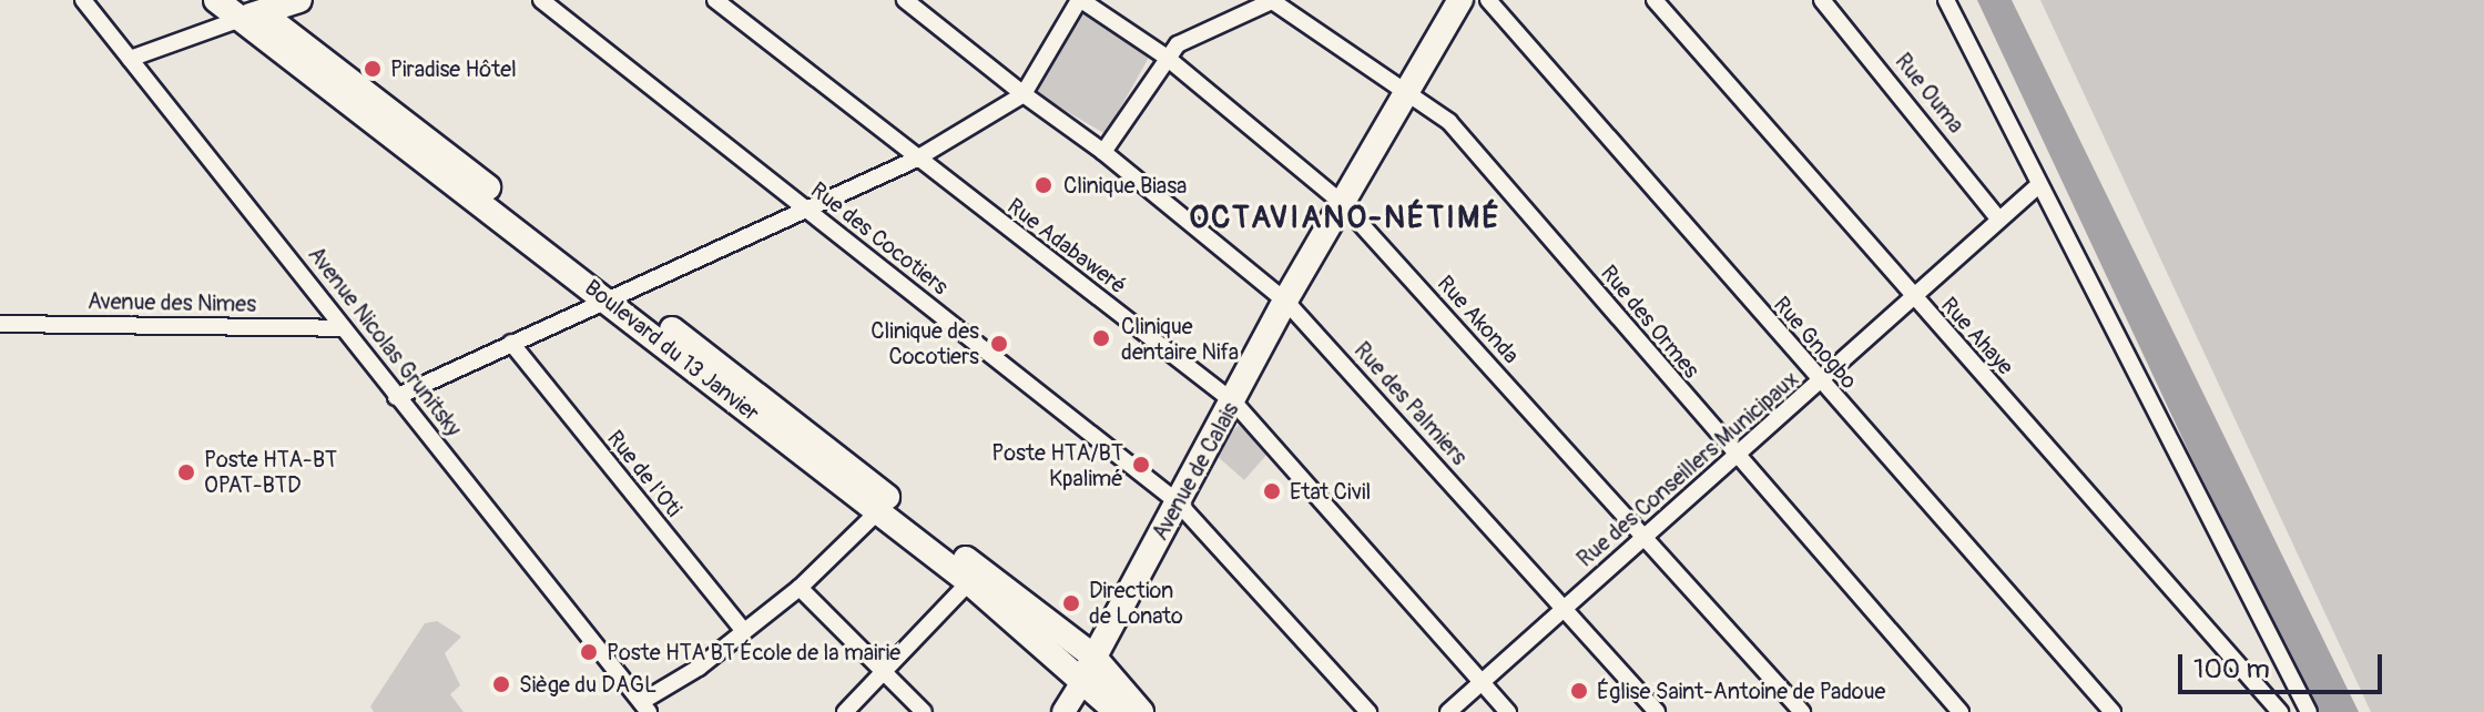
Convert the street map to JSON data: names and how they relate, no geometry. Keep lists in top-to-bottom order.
{
  "streets": {
    "highway": ["Boulevard du 13 Janvier", "Avenue de Calais"],
    "street": [
      "Rue Ouma",
      "Rue des Cocotiers",
      "Rue Adabaweré",
      "Avenue des Nimes",
      "Rue Akonda",
      "Rue des Ormes",
      "Rue Ahaye",
      "Avenue Nicolas Grunitsky",
      "Rue Gnogbo",
      "Rue des Palmiers",
      "Rue des Conseillers Municipaux",
      "Rue de l'Oti"
    ]
  },
  "crossings": [
    ["Rue Ouma", "Rue des Conseillers Municipaux"],
    ["Rue des Cocotiers", "Avenue de Calais"],
    ["Rue Adabaweré", "Rue des Conseillers Municipaux"],
    ["Rue Adabaweré", "Avenue de Calais"],
    ["Avenue des Nimes", "Avenue Nicolas Grunitsky"],
    ["Rue Akonda", "Rue des Conseillers Municipaux"],
    ["Rue Akonda", "Avenue de Calais"],
    ["Rue des Ormes", "Rue des Conseillers Municipaux"],
    ["Rue des Ormes", "Avenue de Calais"],
    ["Rue Ahaye", "Rue des Conseillers Municipaux"],
    ["Rue Gnogbo", "Rue des Conseillers Municipaux"],
    ["Boulevard du 13 Janvier", "Avenue de Calais"],
    ["Rue des Palmiers", "Rue des Conseillers Municipaux"],
    ["Rue des Palmiers", "Avenue de Calais"]
  ],
  "districts": ["OCTAVIANO-NÉTIMÉ"],
  "places": [
    "Piradise Hôtel",
    "Clinique Biasa",
    "Clinique dentaire Nifa",
    "Clinique des Cocotiers",
    "Poste HTA/BT Kpalimé",
    "Poste HTA-BT OPAT-BTD",
    "Etat Civil",
    "Direction de Lonato",
    "Poste HTA BT École de la mairie",
    "Siège du DAGL",
    "Église Saint-Antoine de Padoue"
  ],
  "scale_bar": "100 m"
}
